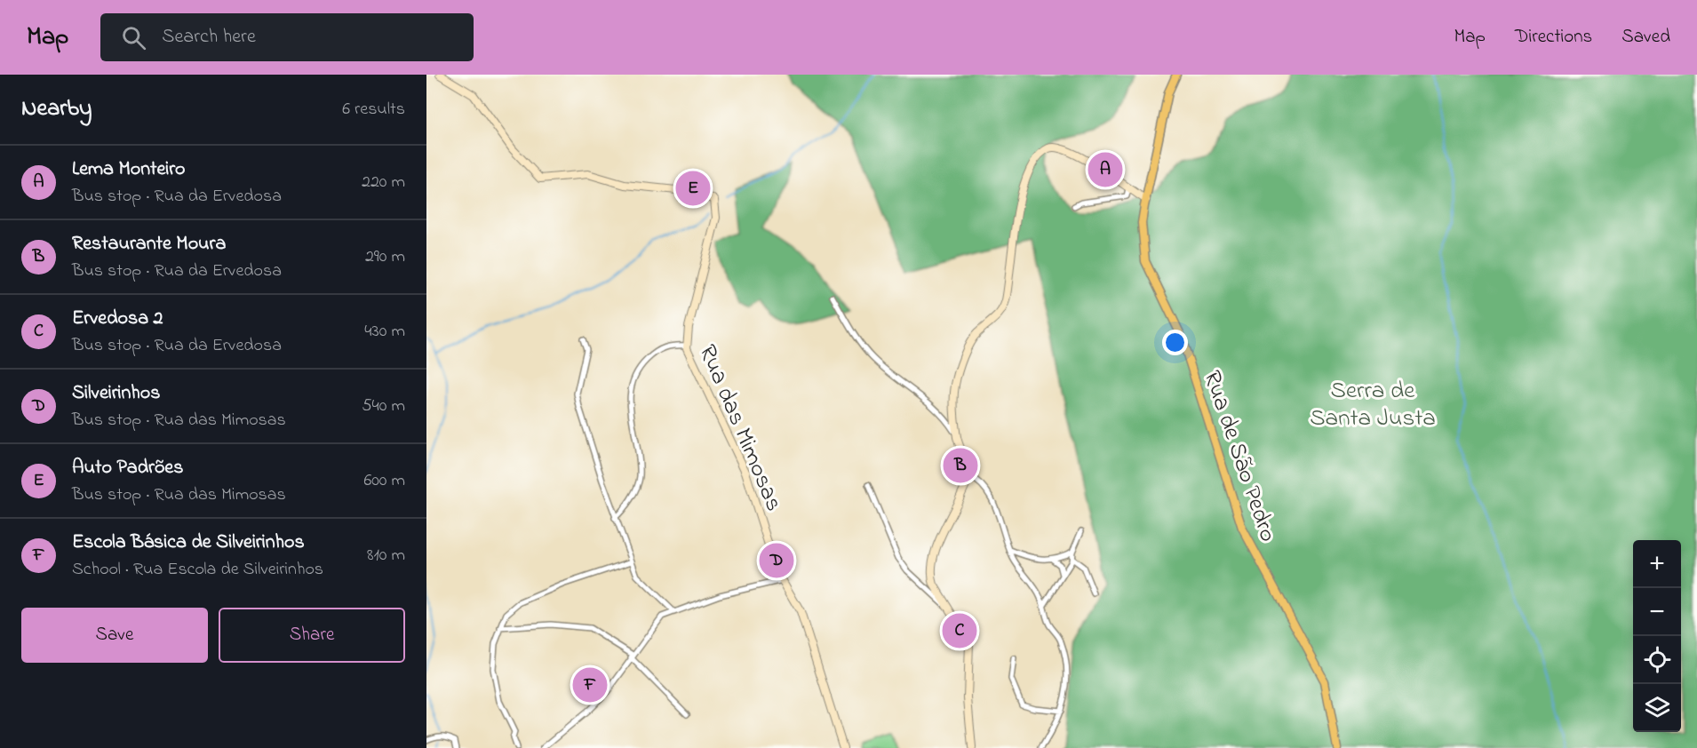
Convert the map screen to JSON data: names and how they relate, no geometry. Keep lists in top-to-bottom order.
{
  "streets": {
    "main road": ["Rua de São Pedro"],
    "street": ["Rua das Mimosas"]
  },
  "parks": ["Serra de Santa Justa"],
  "page": {
    "header": "Map",
    "search": "Search here",
    "nav": ["Map", "Directions", "Saved"],
    "heading": ["Nearby", "6 results"],
    "list": [
      {
        "mark": "A",
        "name": "Lema Monteiro",
        "note": "Bus stop · Rua da Ervedosa",
        "value": "220 m"
      },
      {
        "mark": "B",
        "name": "Restaurante Moura",
        "note": "Bus stop · Rua da Ervedosa",
        "value": "290 m"
      },
      {
        "mark": "C",
        "name": "Ervedosa 2",
        "note": "Bus stop · Rua da Ervedosa",
        "value": "430 m"
      },
      {
        "mark": "D",
        "name": "Silveirinhos",
        "note": "Bus stop · Rua das Mimosas",
        "value": "540 m"
      },
      {
        "mark": "E",
        "name": "Auto Padrões",
        "note": "Bus stop · Rua das Mimosas",
        "value": "600 m"
      },
      {
        "mark": "F",
        "name": "Escola Básica de Silveirinhos",
        "note": "School · Rua Escola de Silveirinhos",
        "value": "810 m"
      }
    ],
    "pins": [
      "A",
      "E",
      "B",
      "D",
      "C",
      "F"
    ],
    "map_buttons": ["+", "−"],
    "buttons": ["Save", "Share"]
  }
}
